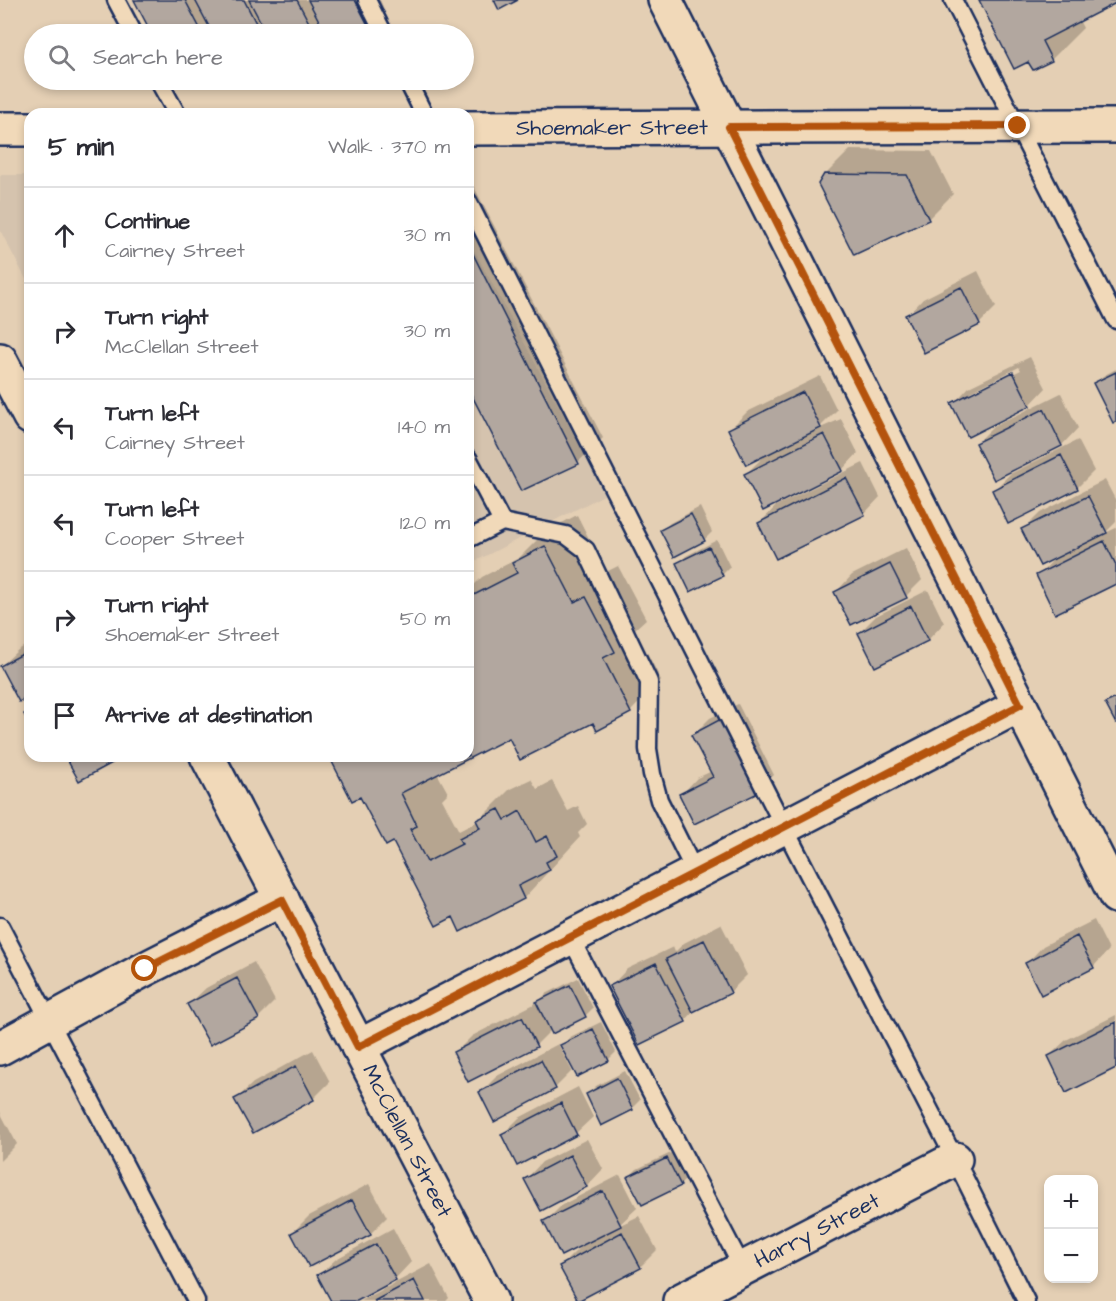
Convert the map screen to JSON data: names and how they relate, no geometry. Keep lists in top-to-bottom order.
{
  "streets": {
    "street": ["Shoemaker Street", "McClellan Street", "Harry Street"]
  },
  "page": {
    "search": "Search here",
    "heading": ["5 min", "Walk · 370 m"],
    "list": [
      ["Continue", "Cairney Street", "30 m"],
      ["Turn right", "McClellan Street", "30 m"],
      ["Turn left", "Cairney Street", "140 m"],
      ["Turn left", "Cooper Street", "120 m"],
      ["Turn right", "Shoemaker Street", "50 m"],
      "Arrive at destination"
    ],
    "map_buttons": ["+", "−"]
  }
}
